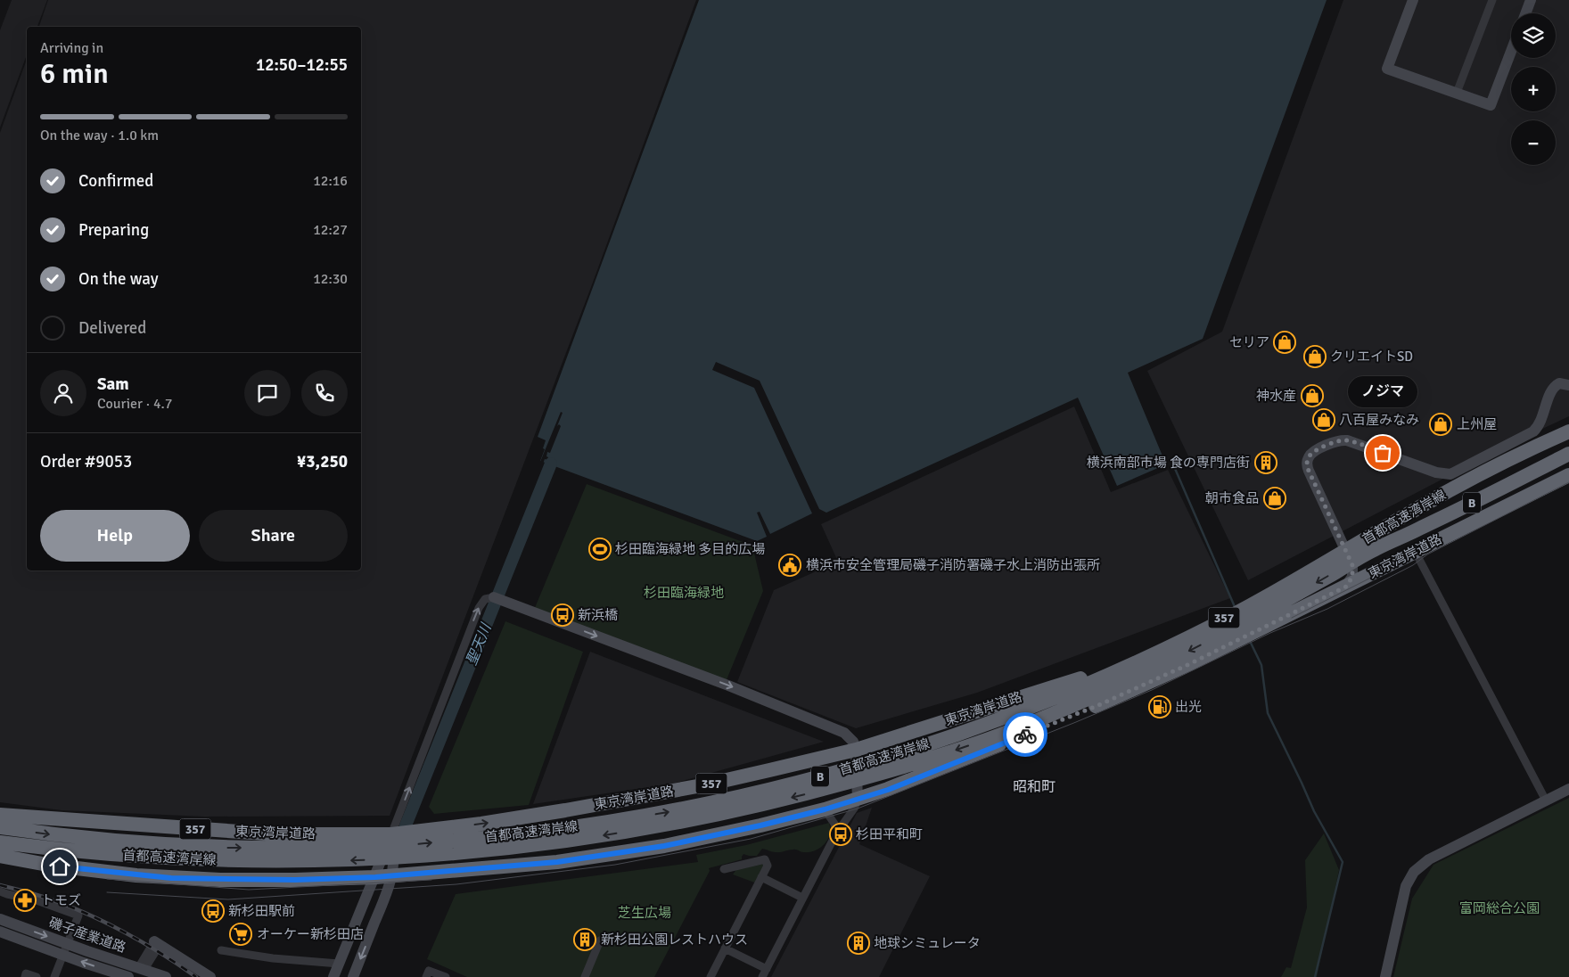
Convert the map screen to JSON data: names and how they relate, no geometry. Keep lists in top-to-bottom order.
{
  "streets": {
    "highway": [
      "B",
      "首都高速湾岸線",
      "東京湾岸道路",
      "357"
    ],
    "street": ["磯子産業道路"]
  },
  "crossings": [
    ["B", "首都高速湾岸線"],
    ["B", "東京湾岸道路"],
    ["首都高速湾岸線", "東京湾岸道路"],
    ["首都高速湾岸線", "357"],
    ["東京湾岸道路", "357"]
  ],
  "districts": ["昭和町"],
  "water": ["聖天川"],
  "parks": ["杉田臨海緑地", "富岡総合公園", "芝生広場"],
  "places": {
    "shop": [
      "セリア",
      "クリエイトSD",
      "神水産",
      "八百屋みなみ",
      "上州屋",
      "朝市食品"
    ],
    "other": ["ノジマ"],
    "building": ["横浜南部市場 食の専門店街", "新杉田公園レストハウス", "地球シミュレータ"],
    "sports": ["杉田臨海緑地 多目的広場"],
    "public building": ["横浜市安全管理局磯子消防署磯子水上消防出張所"],
    "bus stop": ["新浜橋", "杉田平和町", "新杉田駅前"],
    "fuel station": ["出光"],
    "pharmacy": ["トモズ"],
    "supermarket": ["オーケー新杉田店"]
  },
  "page": {
    "map_buttons": ["+", "−"],
    "heading": ["6 min", "Arriving in", "12:50–12:55"],
    "panel": [
      "Sam",
      "Courier · 4.7",
      "Order #9053",
      "¥3,250"
    ],
    "bar": "On the way · 1.0 km",
    "list": [
      ["Confirmed", "12:16"],
      ["Preparing", "12:27"],
      ["On the way", "12:30"],
      "Delivered"
    ],
    "bubble": "ノジマ",
    "buttons": ["Help", "Share"]
  }
}
